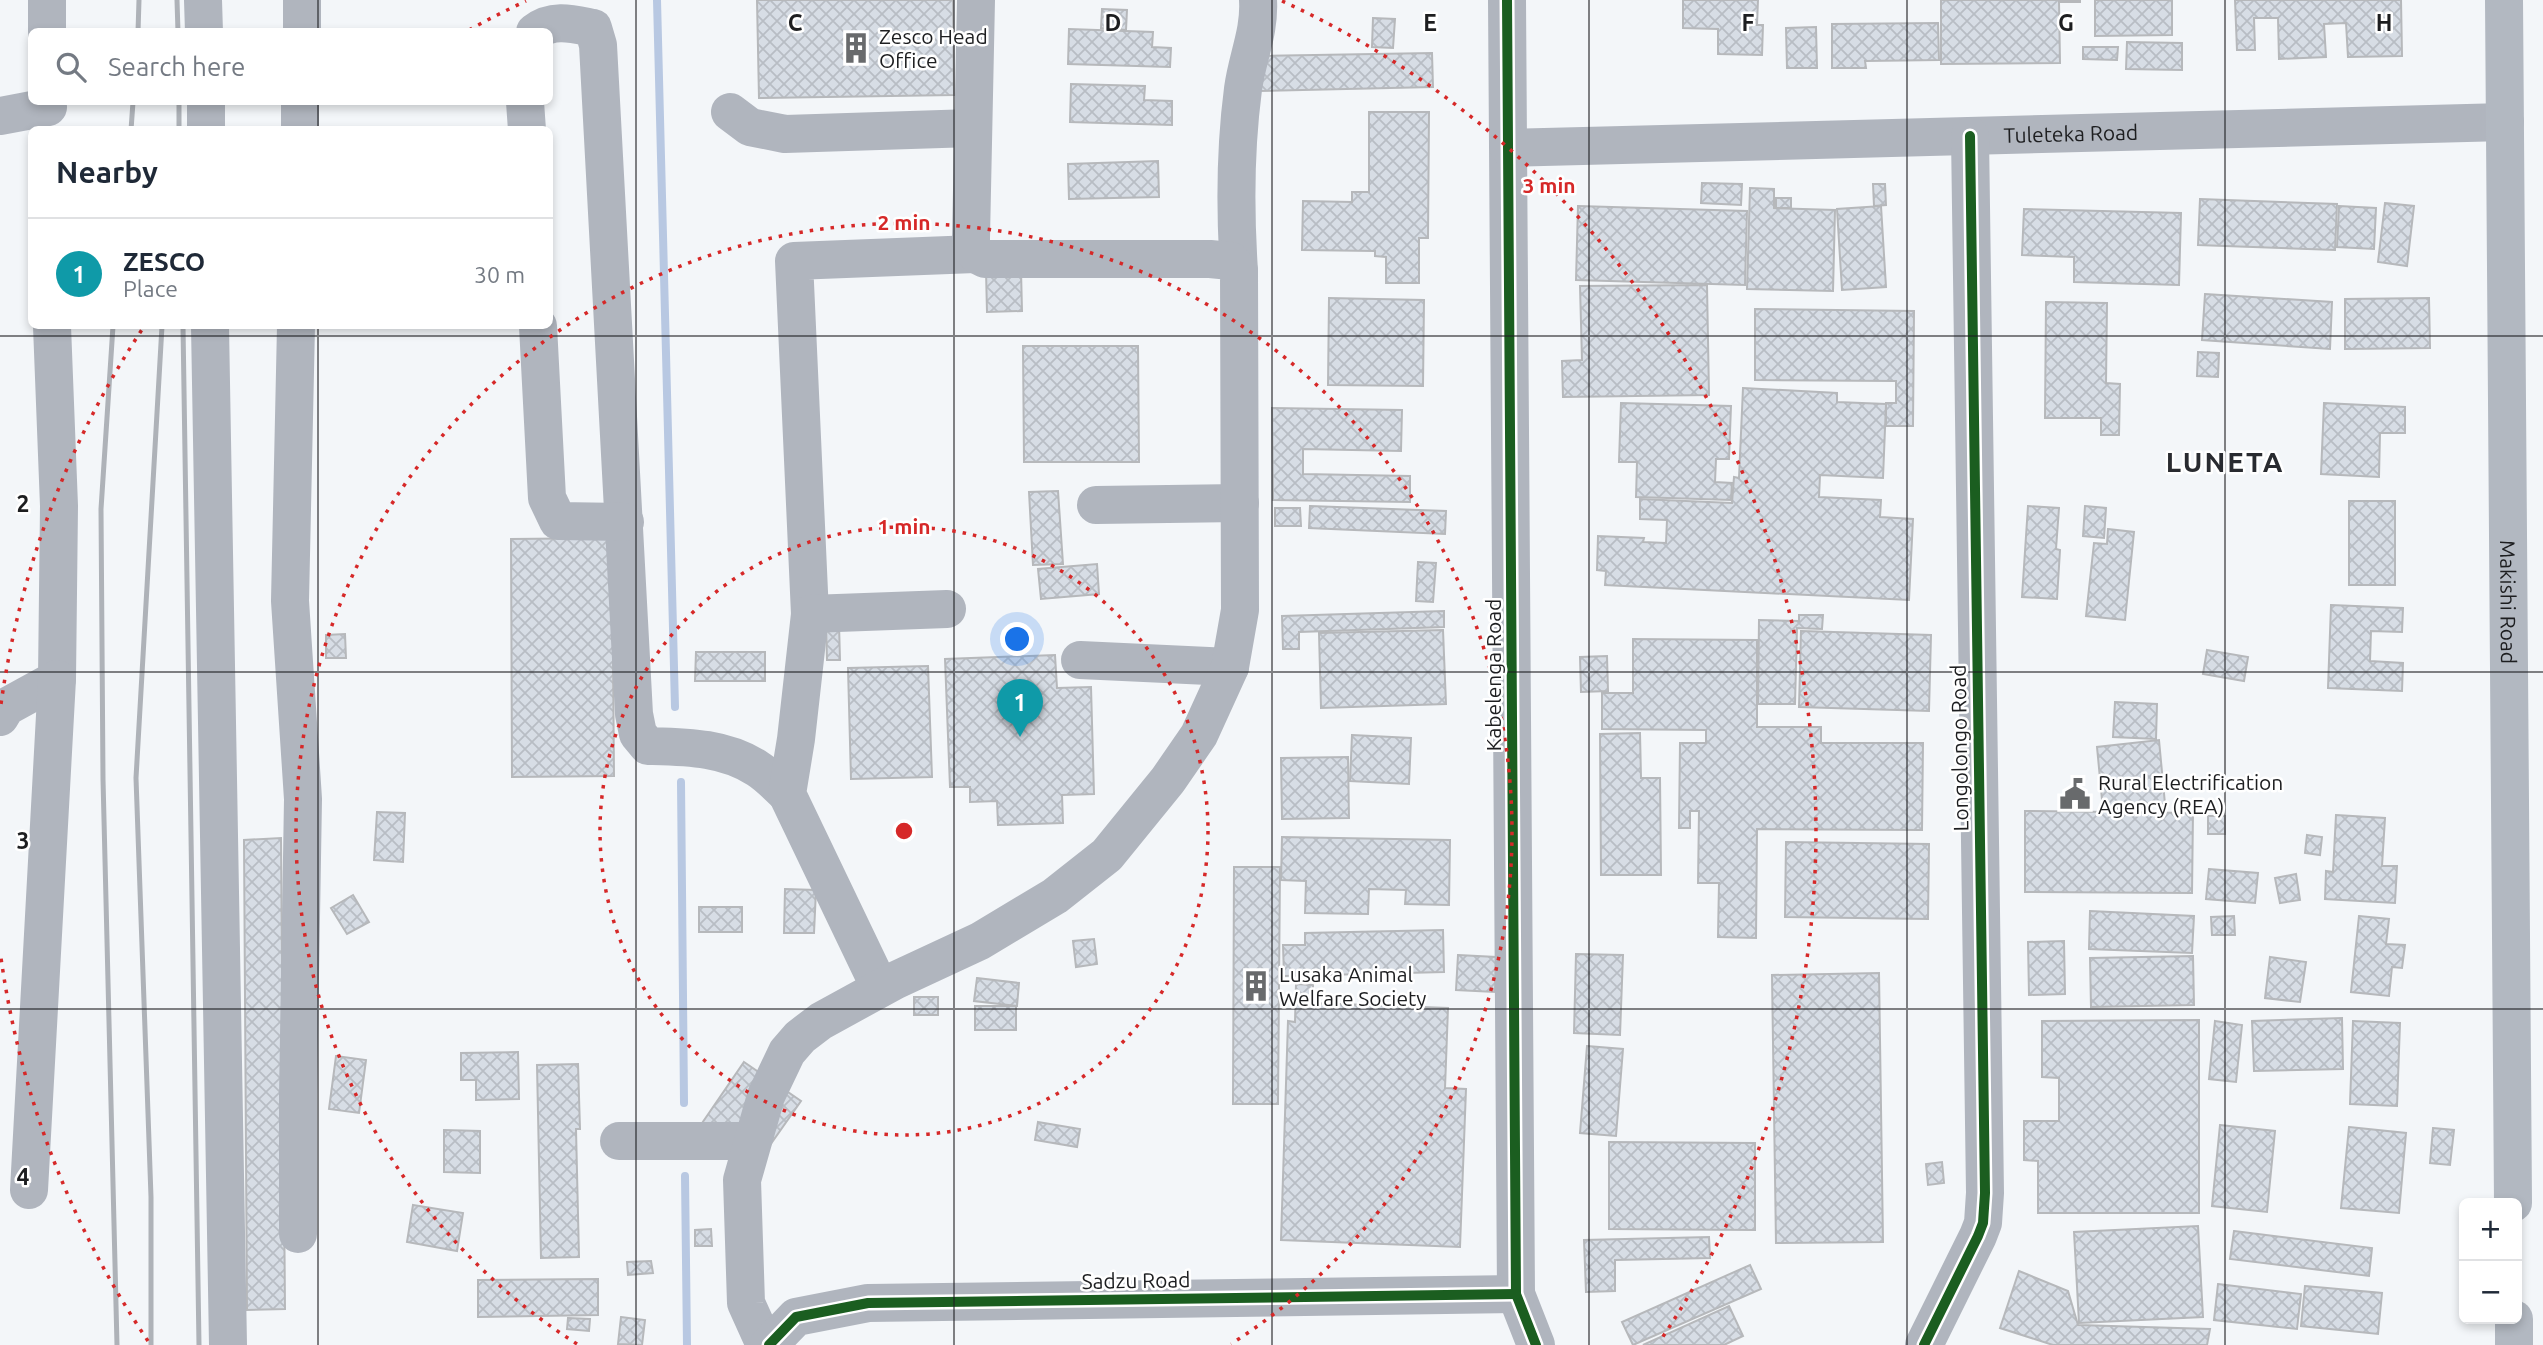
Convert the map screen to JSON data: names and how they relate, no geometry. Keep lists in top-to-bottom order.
{
  "streets": {
    "main road": ["Makishi Road"],
    "street": [
      "Tuleteka Road",
      "Kabelenga Road",
      "Longolongo Road",
      "Sadzu Road"
    ]
  },
  "crossings": [
    ["Tuleteka Road", "Makishi Road"],
    ["Tuleteka Road", "Kabelenga Road"],
    ["Tuleteka Road", "Longolongo Road"],
    ["Kabelenga Road", "Sadzu Road"]
  ],
  "districts": ["LUNETA"],
  "places": {
    "building": ["Zesco Head Office", "Lusaka Animal Welfare Society"],
    "public building": ["Rural Electrification Agency (REA)"]
  },
  "page": {
    "search": "Search here",
    "heading": "Nearby",
    "list": [
      {
        "mark": "1",
        "name": "ZESCO",
        "note": "Place",
        "value": "30 m"
      }
    ],
    "pins": "1",
    "map_buttons": ["+", "−"]
  },
  "grid": {
    "columns": [
      "C",
      "D",
      "E",
      "F",
      "G",
      "H"
    ],
    "rows": ["2", "3", "4"]
  },
  "rings": ["3 min", "2 min", "1 min"]
}
